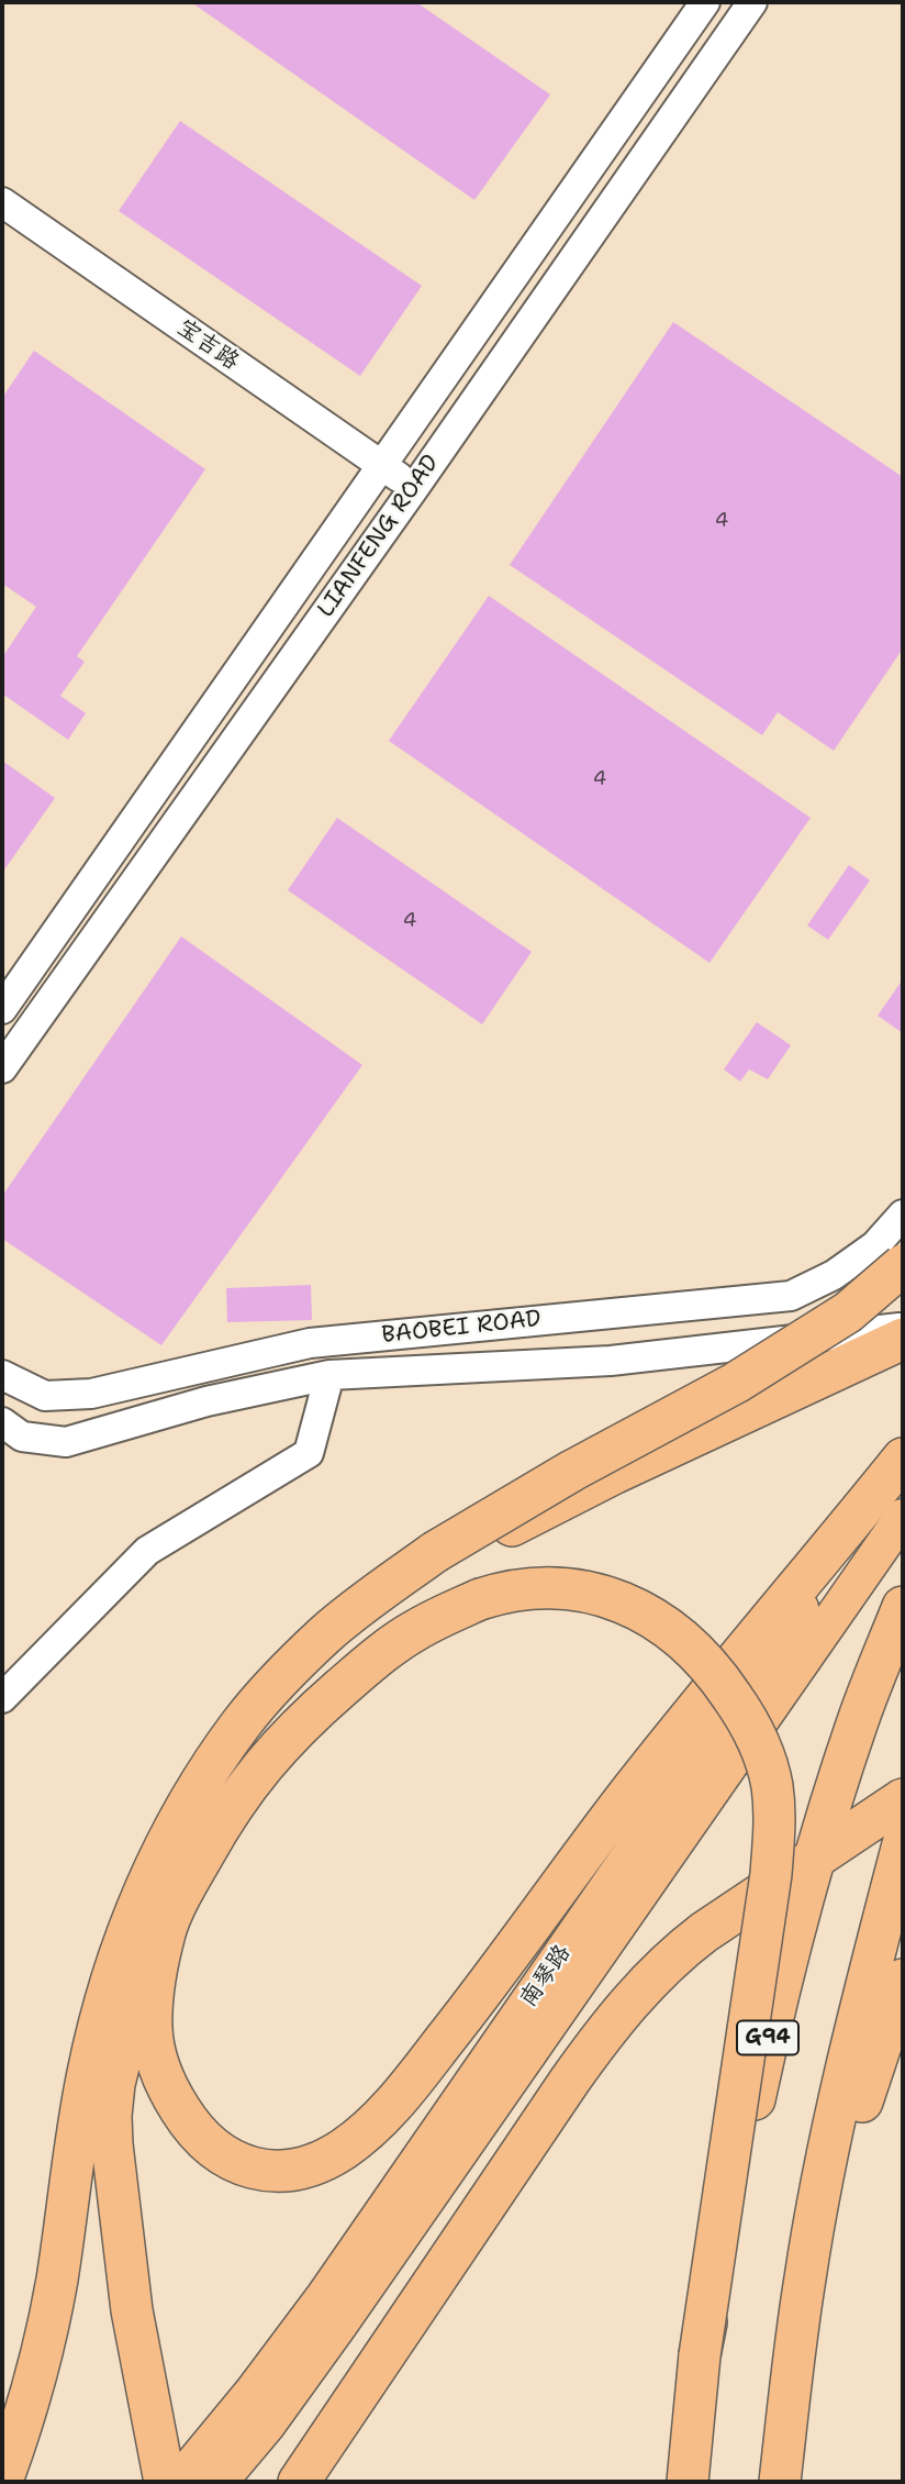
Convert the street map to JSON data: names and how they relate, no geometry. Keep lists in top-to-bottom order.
{
  "streets": {
    "highway": ["G94"],
    "main road": ["南琴路"],
    "street": ["宝吉路", "LIANFENG ROAD", "BAOBEI ROAD"]
  },
  "crossings": [
    ["宝吉路", "LIANFENG ROAD"]
  ],
  "house_numbers": ["4", "4", "4"]
}
